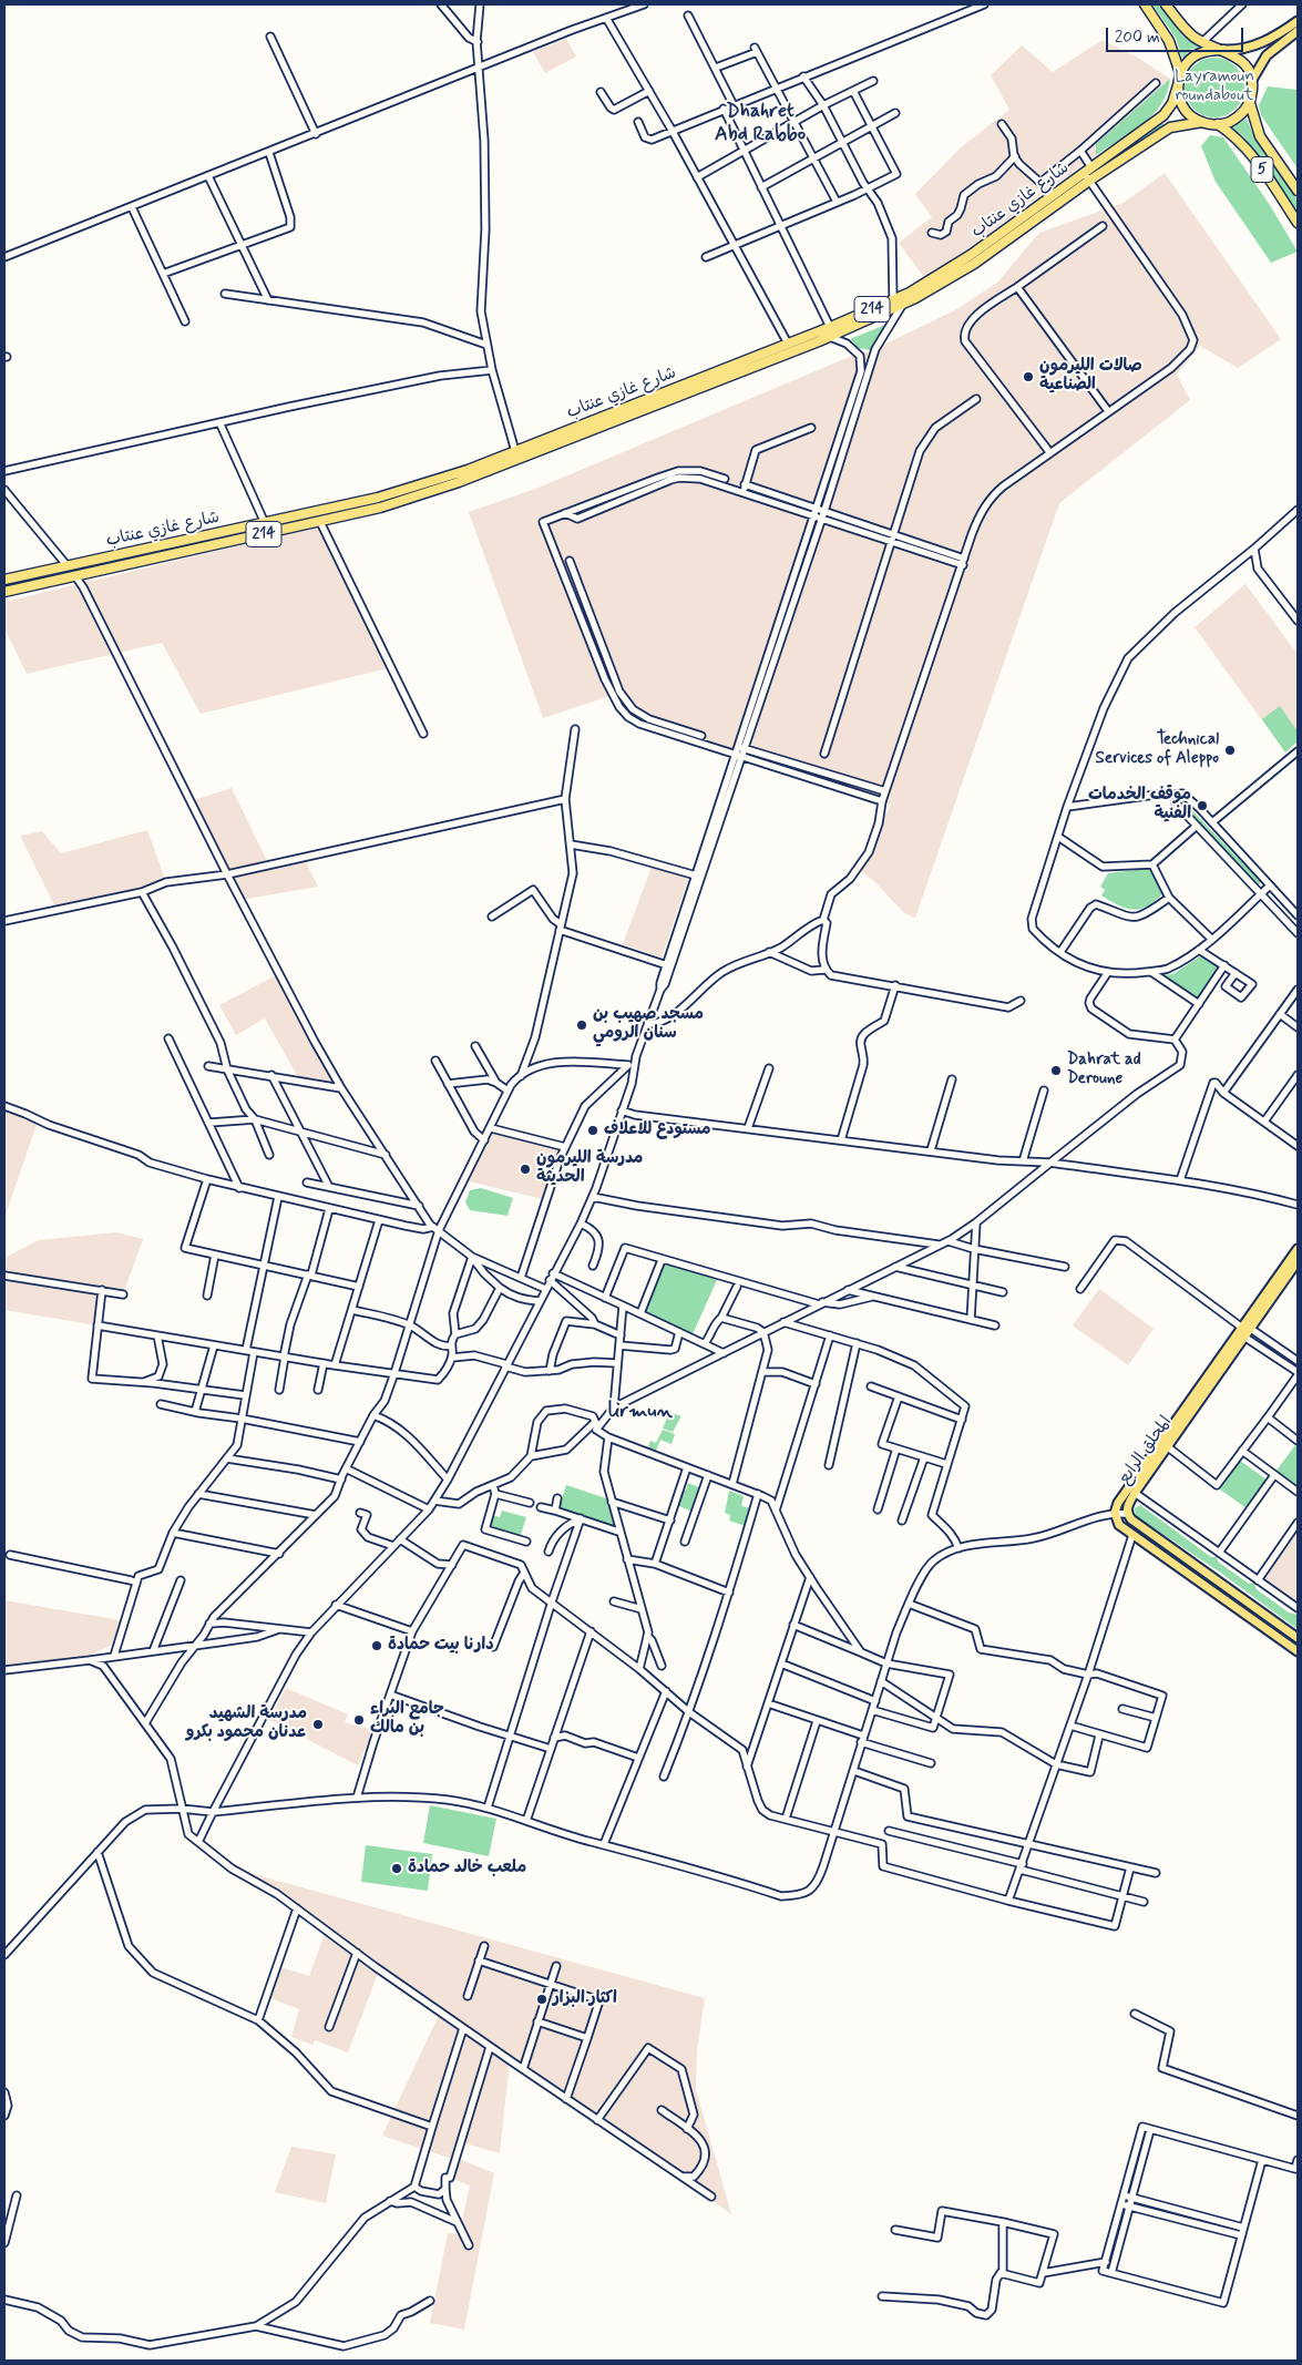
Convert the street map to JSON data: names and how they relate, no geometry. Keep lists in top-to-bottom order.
{
  "streets": {
    "highway": ["5", "شارع غازي عنتاب", "214"],
    "main road": ["المحلق الرابع"]
  },
  "crossings": [
    ["5", "شارع غازي عنتاب"],
    ["5", "214"],
    ["شارع غازي عنتاب", "214"]
  ],
  "districts": ["Dhahret Abd Rabbo", "lirmun"],
  "parks": ["Layramoun roundabout"],
  "places": [
    "صالات الليرمون الصناعية",
    "Technical Services of Aleppo",
    "موقف الخدمات الفنية",
    "مسجد صهيب بن سنان الرومي",
    "Dahrat ad Deroune",
    "مستودع للاعلاف",
    "مدرسة الليرمون الحديثة",
    "دارنا بيت حمادة",
    "جامع البراء بن مالك",
    "مدرسة الشهيد عدنان محمود بكرو",
    "ملعب خالد حمادة",
    "اكثار البزار"
  ],
  "scale_bar": "200 m"
}
